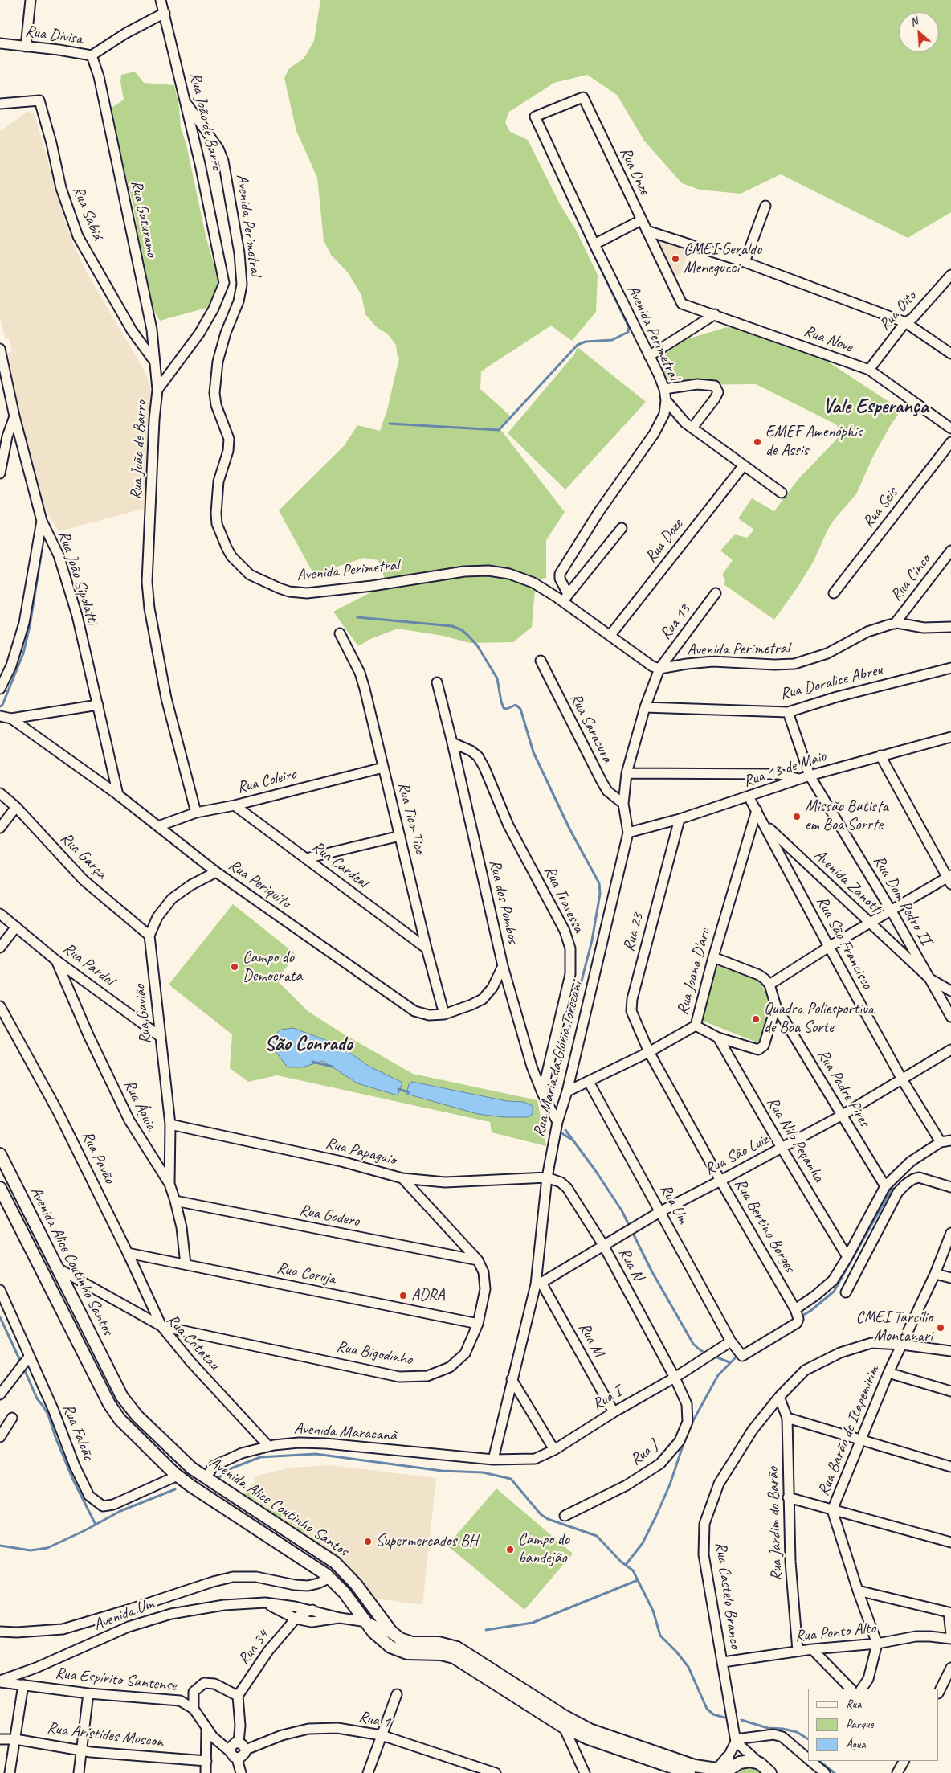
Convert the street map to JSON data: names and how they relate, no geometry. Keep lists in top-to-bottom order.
{
  "streets": {
    "main road": ["Avenida Alice Coutinho Santos"],
    "street": [
      "Rua Divisa",
      "Rua João de Barro",
      "Rua Onze",
      "Rua Sabiá",
      "Rua Gaturamo",
      "Avenida Perimetral",
      "Rua Oito",
      "Rua Nove",
      "Rua Seis",
      "Rua Doze",
      "Rua João Sipolatti",
      "Rua Cinco",
      "Rua 13",
      "Rua Doralice Abreu",
      "Rua Saracura",
      "Rua 13 de Maio",
      "Rua Coleiro",
      "Rua Tico-Tico",
      "Rua Garça",
      "Rua Cardeal",
      "Avenida Zanotti",
      "Rua Periquito",
      "Rua Travessa",
      "Rua Dom Pedro II",
      "Rua dos Pombos",
      "Rua 23",
      "Rua São Francisco",
      "Rua Pardal",
      "Rua Joana D'arc",
      "Rua Gavião",
      "Rua Maria da Glória Torezani",
      "Rua Padre Pires",
      "Rua Águia",
      "Rua Nilo Peçanha",
      "Rua Papagaio",
      "Rua São Luiz",
      "Rua Pavão",
      "Rua Um",
      "Rua Godero",
      "Rua Bertino Borges",
      "Rua N",
      "Rua Coruja",
      "Rua M",
      "Rua Catatau",
      "Rua Bigodinho",
      "Rua I",
      "Rua Barão de Itapemirim",
      "Rua Falcão",
      "Avenida Maracanã",
      "Rua J",
      "Rua Jardim do Barão",
      "Rua Castelo Branco",
      "Avenida Um",
      "Rua Ponto Alto",
      "Rua 34",
      "Rua Espírito Santense",
      "Rua 1",
      "Rua Arístides Moscon"
    ]
  },
  "crossings": [
    ["Rua Divisa", "Rua João de Barro"],
    ["Rua Divisa", "Rua Gaturamo"],
    ["Rua João de Barro", "Rua Gaturamo"],
    ["Rua João de Barro", "Avenida Perimetral"],
    ["Rua João de Barro", "Rua Coleiro"],
    ["Rua Onze", "Avenida Perimetral"],
    ["Rua Onze", "Rua Nove"],
    ["Rua Sabiá", "Rua Gaturamo"],
    ["Avenida Perimetral", "Rua Doze"],
    ["Avenida Perimetral", "Rua Cinco"],
    ["Avenida Perimetral", "Rua 13"],
    ["Avenida Perimetral", "Rua Maria da Glória Torezani"],
    ["Rua Oito", "Rua Nove"],
    ["Rua João Sipolatti", "Rua Periquito"],
    ["Rua 13", "Rua Maria da Glória Torezani"],
    ["Rua Doralice Abreu", "Rua Dom Pedro II"],
    ["Rua Doralice Abreu", "Rua Maria da Glória Torezani"],
    ["Rua Saracura", "Rua Maria da Glória Torezani"],
    ["Rua 13 de Maio", "Rua Dom Pedro II"],
    ["Rua 13 de Maio", "Rua 23"],
    ["Rua 13 de Maio", "Rua São Francisco"],
    ["Rua 13 de Maio", "Rua Maria da Glória Torezani"],
    ["Rua Coleiro", "Rua Tico-Tico"],
    ["Rua Coleiro", "Rua Cardeal"],
    ["Rua Coleiro", "Rua Periquito"],
    ["Rua Tico-Tico", "Rua Cardeal"],
    ["Rua Tico-Tico", "Rua Periquito"],
    ["Rua Garça", "Rua Gavião"],
    ["Avenida Zanotti", "Rua Dom Pedro II"],
    ["Avenida Zanotti", "Rua São Francisco"],
    ["Rua Periquito", "Rua dos Pombos"],
    ["Rua Periquito", "Rua Gavião"],
    ["Rua Travessa", "Rua dos Pombos"],
    ["Rua dos Pombos", "Rua Maria da Glória Torezani"],
    ["Rua 23", "Rua Joana D'arc"],
    ["Rua 23", "Rua Bertino Borges"],
    ["Rua São Francisco", "Rua Joana D'arc"],
    ["Rua São Francisco", "Rua São Luiz"],
    ["Rua Pardal", "Rua Gavião"],
    ["Rua Pardal", "Rua Águia"],
    ["Rua Joana D'arc", "Rua Maria da Glória Torezani"],
    ["Rua Joana D'arc", "Rua Um"],
    ["Rua Joana D'arc", "Rua Bertino Borges"],
    ["Rua Gavião", "Rua Águia"],
    ["Rua Gavião", "Rua Papagaio"],
    ["Rua Maria da Glória Torezani", "Rua Papagaio"],
    ["Rua Maria da Glória Torezani", "Rua São Luiz"],
    ["Rua Maria da Glória Torezani", "Rua N"],
    ["Rua Maria da Glória Torezani", "Rua M"],
    ["Rua Maria da Glória Torezani", "Rua I"],
    ["Rua Maria da Glória Torezani", "Avenida Maracanã"],
    ["Rua Padre Pires", "Rua São Luiz"],
    ["Rua Águia", "Rua Godero"],
    ["Rua Águia", "Rua Coruja"],
    ["Rua Nilo Peçanha", "Rua São Luiz"],
    ["Rua Papagaio", "Rua N"],
    ["Rua Papagaio", "Rua Bigodinho"],
    ["Rua São Luiz", "Rua Um"],
    ["Rua São Luiz", "Rua Bertino Borges"],
    ["Rua São Luiz", "Rua N"],
    ["Rua São Luiz", "Rua M"],
    ["Rua Pavão", "Rua Coruja"],
    ["Rua Pavão", "Rua Catatau"],
    ["Rua Pavão", "Rua Bigodinho"],
    ["Rua Um", "Rua Bertino Borges"],
    ["Rua Um", "Rua I"],
    ["Rua Godero", "Rua Bigodinho"],
    ["Avenida Alice Coutinho Santos", "Rua Catatau"],
    ["Avenida Alice Coutinho Santos", "Rua Falcão"],
    ["Avenida Alice Coutinho Santos", "Avenida Maracanã"],
    ["Avenida Alice Coutinho Santos", "Avenida Um"],
    ["Rua N", "Rua I"],
    ["Rua N", "Rua J"],
    ["Rua Coruja", "Rua Bigodinho"],
    ["Rua M", "Rua I"],
    ["Rua Catatau", "Rua Bigodinho"],
    ["Rua Catatau", "Avenida Maracanã"],
    ["Rua I", "Avenida Maracanã"],
    ["Rua I", "Rua J"],
    ["Rua Barão de Itapemirim", "Rua Castelo Branco"],
    ["Rua Barão de Itapemirim", "Rua Ponto Alto"],
    ["Rua Jardim do Barão", "Rua Castelo Branco"],
    ["Rua Jardim do Barão", "Rua Ponto Alto"],
    ["Rua Castelo Branco", "Rua Ponto Alto"],
    ["Avenida Um", "Rua 34"],
    ["Avenida Um", "Rua Espírito Santense"],
    ["Rua Espírito Santense", "Rua 1"]
  ],
  "districts": ["Vale Esperança", "São Conrado"],
  "places": [
    "CMEI Geraldo Menegucci",
    "EMEF Amenóphis de Assis",
    "Missão Batista em Boa Sorrte",
    "Campo do Democrata",
    "Quadra Poliesportiva de Boa Sorte",
    "ADRA",
    "CMEI Tarcílio Montanari",
    "Supermercados BH",
    "Campo do bandejão"
  ],
  "legend": ["Rua", "Parque", "Água"],
  "north": "top left"
}
